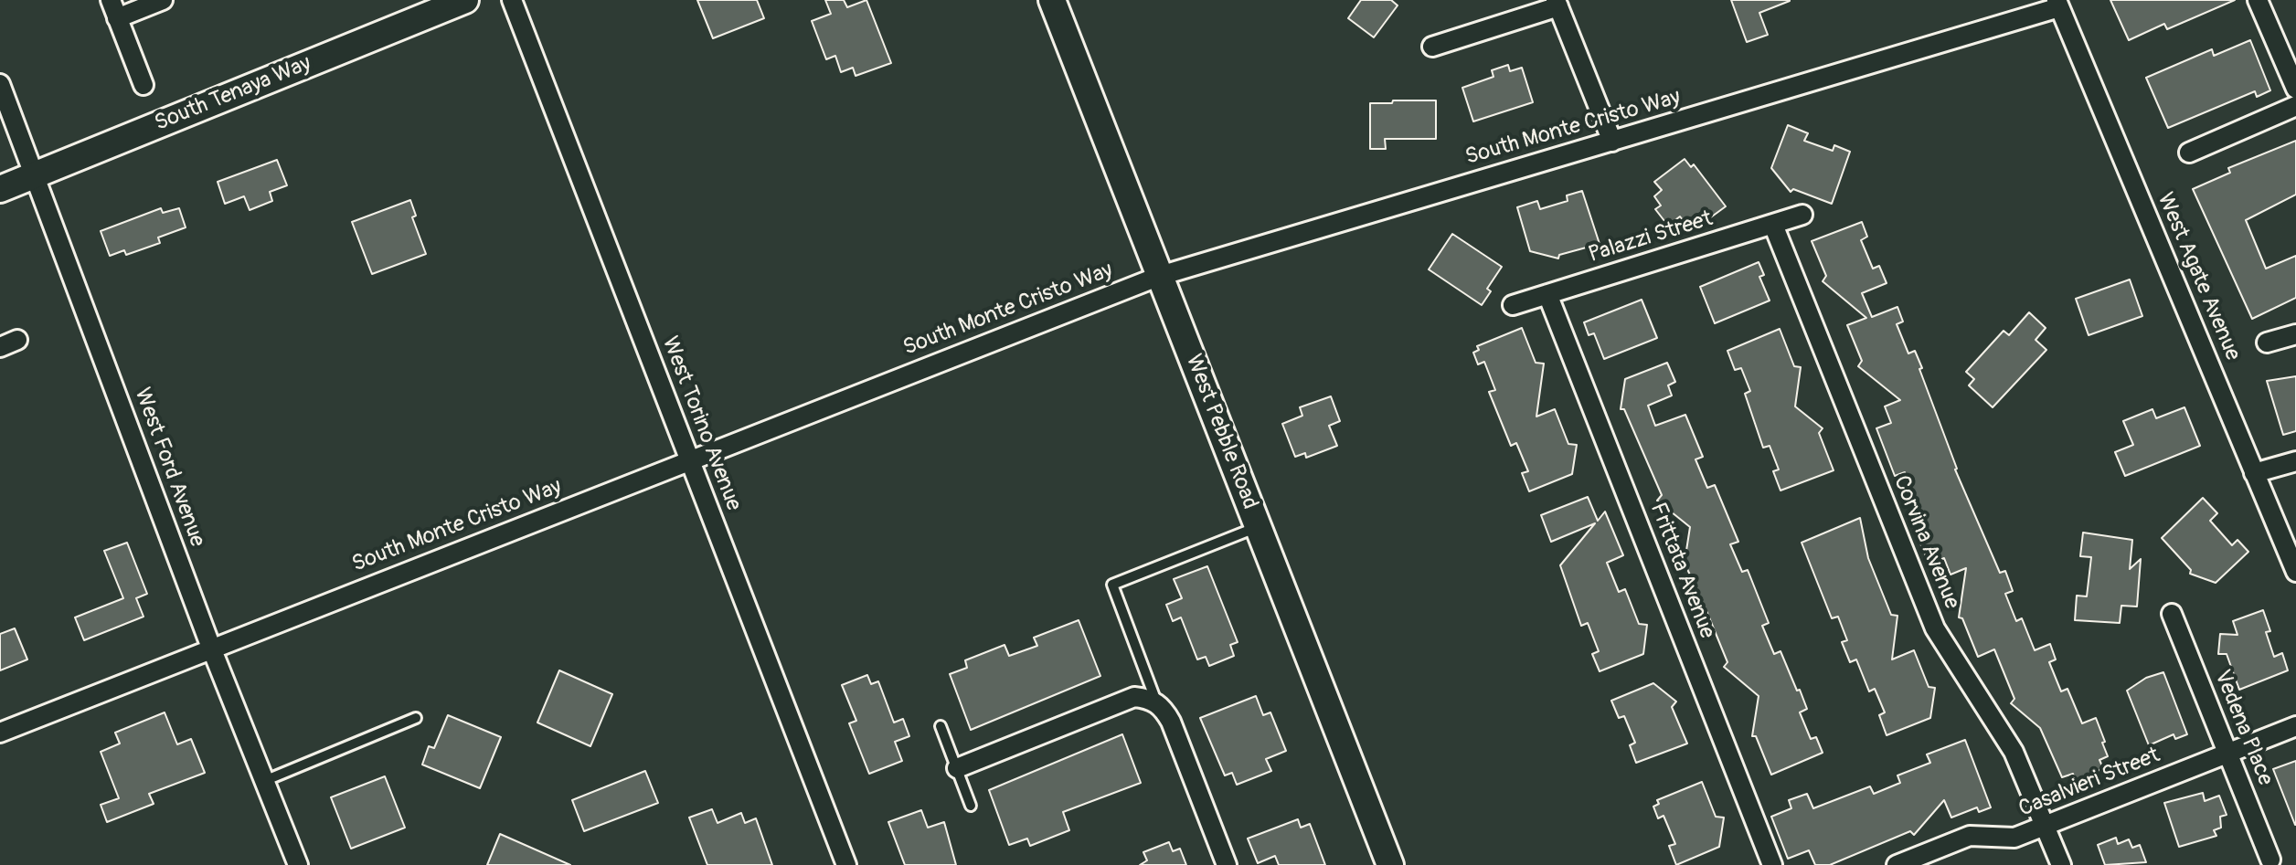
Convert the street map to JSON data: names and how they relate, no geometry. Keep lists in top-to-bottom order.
{
  "streets": {
    "street": [
      "South Tenaya Way",
      "South Monte Cristo Way",
      "Palazzi Street",
      "West Agate Avenue",
      "West Torino Avenue",
      "West Pebble Road",
      "West Ford Avenue",
      "Corvina Avenue",
      "Frittata Avenue",
      "Vedena Place",
      "Casalvieri Street"
    ]
  },
  "crossings": [
    ["South Tenaya Way", "West Ford Avenue"],
    ["South Monte Cristo Way", "West Agate Avenue"],
    ["South Monte Cristo Way", "West Torino Avenue"],
    ["South Monte Cristo Way", "West Pebble Road"],
    ["South Monte Cristo Way", "West Ford Avenue"],
    ["Palazzi Street", "Corvina Avenue"],
    ["Palazzi Street", "Frittata Avenue"],
    ["Corvina Avenue", "Casalvieri Street"],
    ["Vedena Place", "Casalvieri Street"]
  ]
}
